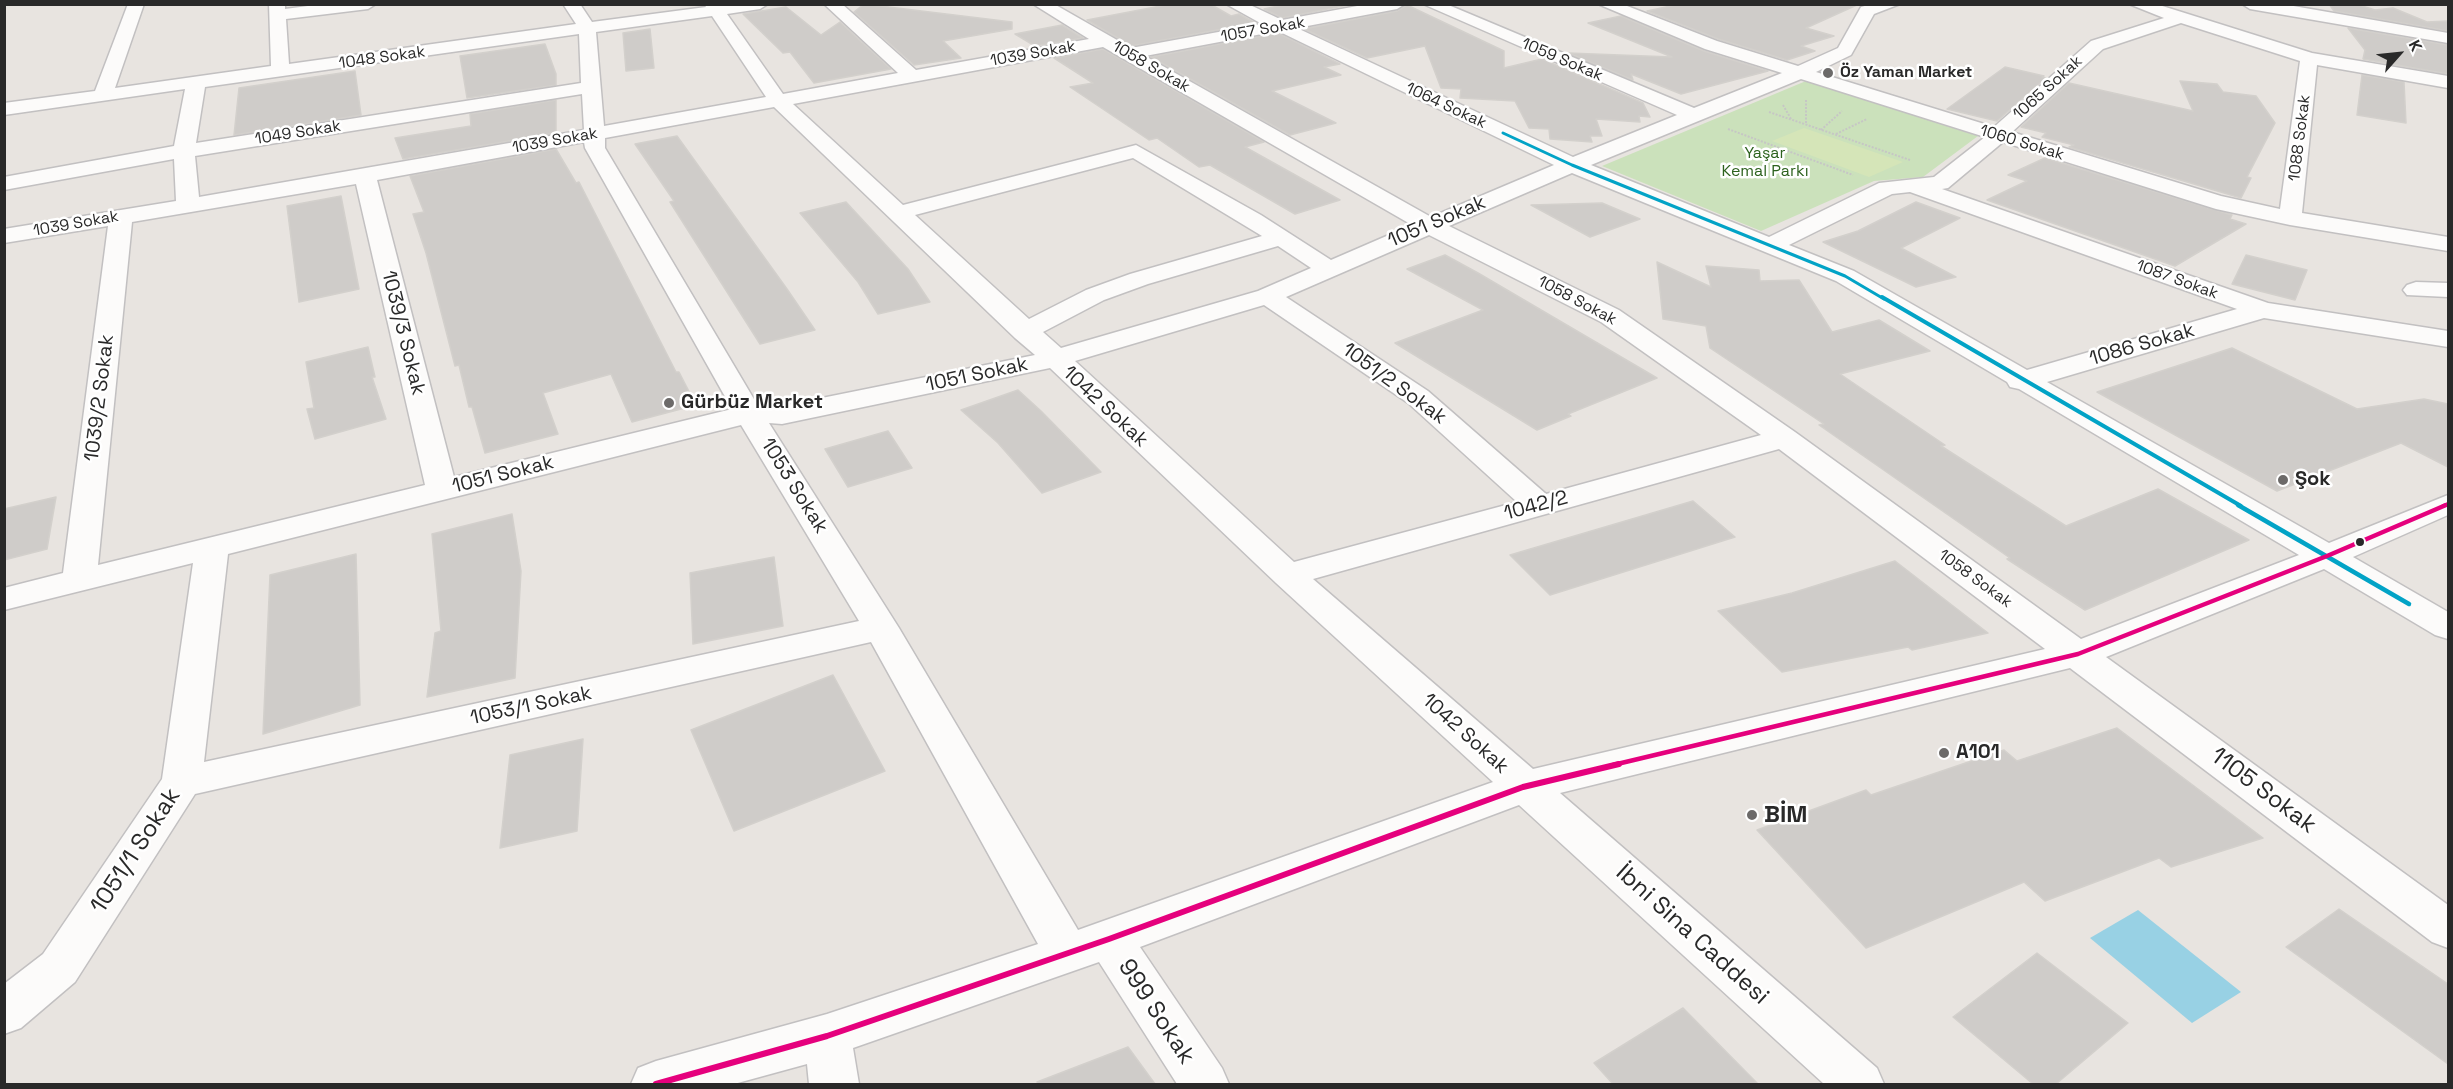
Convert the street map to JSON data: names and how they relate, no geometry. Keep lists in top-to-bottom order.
{
  "streets": {
    "street": [
      "1057 Sokak",
      "1039 Sokak",
      "1048 Sokak",
      "1059 Sokak",
      "1058 Sokak",
      "1065 Sokak",
      "1064 Sokak",
      "1049 Sokak",
      "1088 Sokak",
      "1060 Sokak",
      "1051 Sokak",
      "1087 Sokak",
      "1039/3 Sokak",
      "1086 Sokak",
      "1051/2 Sokak",
      "1039/2 Sokak",
      "1042 Sokak",
      "1053 Sokak",
      "1042/2",
      "1053/1 Sokak",
      "1105 Sokak",
      "1051/1 Sokak",
      "İbni Sina Caddesi",
      "999 Sokak"
    ]
  },
  "crossings": [
    ["1057 Sokak", "1058 Sokak"],
    ["1057 Sokak", "1064 Sokak"],
    ["1039 Sokak", "1058 Sokak"],
    ["1039 Sokak", "1039/3 Sokak"],
    ["1039 Sokak", "1039/2 Sokak"],
    ["1039 Sokak", "1042 Sokak"],
    ["1039 Sokak", "1053 Sokak"],
    ["1048 Sokak", "1042 Sokak"],
    ["1048 Sokak", "1053 Sokak"],
    ["1059 Sokak", "1051 Sokak"],
    ["1058 Sokak", "1051 Sokak"],
    ["1058 Sokak", "1042/2"],
    ["1058 Sokak", "1105 Sokak"],
    ["1065 Sokak", "1064 Sokak"],
    ["1065 Sokak", "1060 Sokak"],
    ["1065 Sokak", "1087 Sokak"],
    ["1064 Sokak", "1051 Sokak"],
    ["1064 Sokak", "1086 Sokak"],
    ["1049 Sokak", "1053 Sokak"],
    ["1088 Sokak", "1060 Sokak"],
    ["1060 Sokak", "1051 Sokak"],
    ["1051 Sokak", "1039/3 Sokak"],
    ["1051 Sokak", "1051/2 Sokak"],
    ["1051 Sokak", "1039/2 Sokak"],
    ["1051 Sokak", "1042 Sokak"],
    ["1051 Sokak", "1053 Sokak"],
    ["1051 Sokak", "1051/1 Sokak"],
    ["1087 Sokak", "1086 Sokak"],
    ["1051/2 Sokak", "1042/2"],
    ["1042 Sokak", "1042/2"],
    ["1042 Sokak", "İbni Sina Caddesi"],
    ["1053 Sokak", "1053/1 Sokak"],
    ["1053 Sokak", "999 Sokak"],
    ["1053/1 Sokak", "1051/1 Sokak"]
  ],
  "parks": ["Yaşar Kemal Parkı"],
  "places": [
    "Öz Yaman Market",
    "Gürbüz Market",
    "Şok",
    "A101",
    "BİM"
  ],
  "north": "top right"
}
